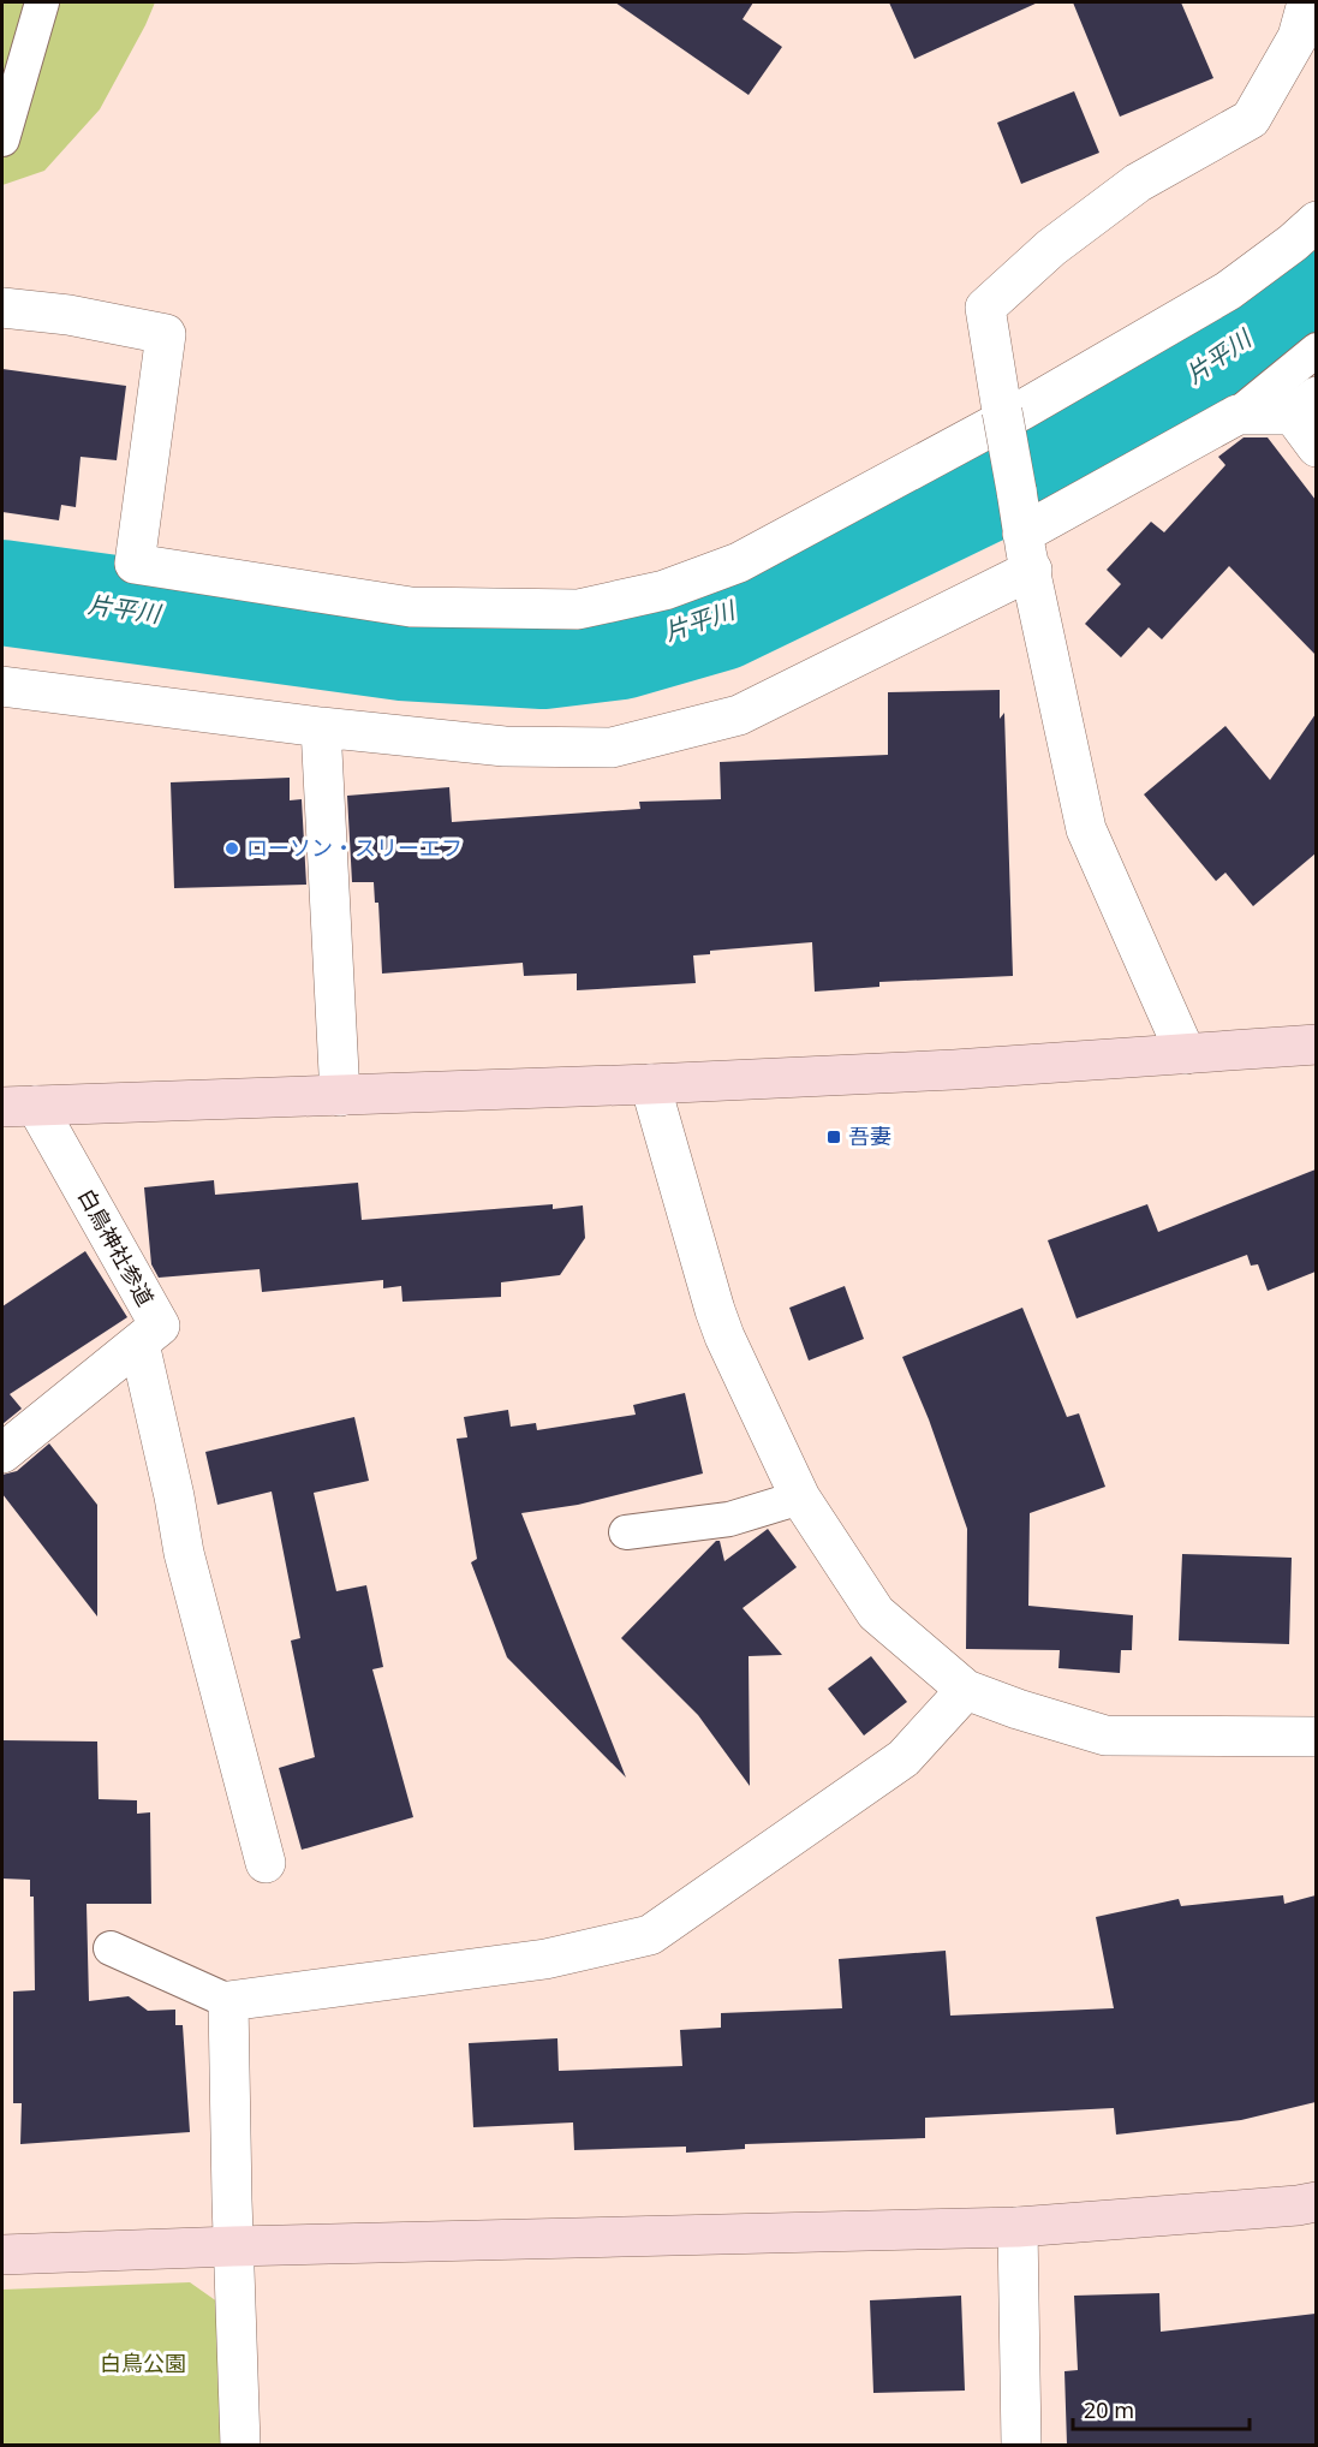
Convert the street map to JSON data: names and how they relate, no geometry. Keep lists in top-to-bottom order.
{
  "streets": {
    "street": ["白鳥神社参道"]
  },
  "water": ["片平川"],
  "parks": ["白鳥公園"],
  "places": {
    "other": ["ローソン・スリーエフ"],
    "transit": ["吾妻"]
  },
  "scale_bar": "20 m"
}
